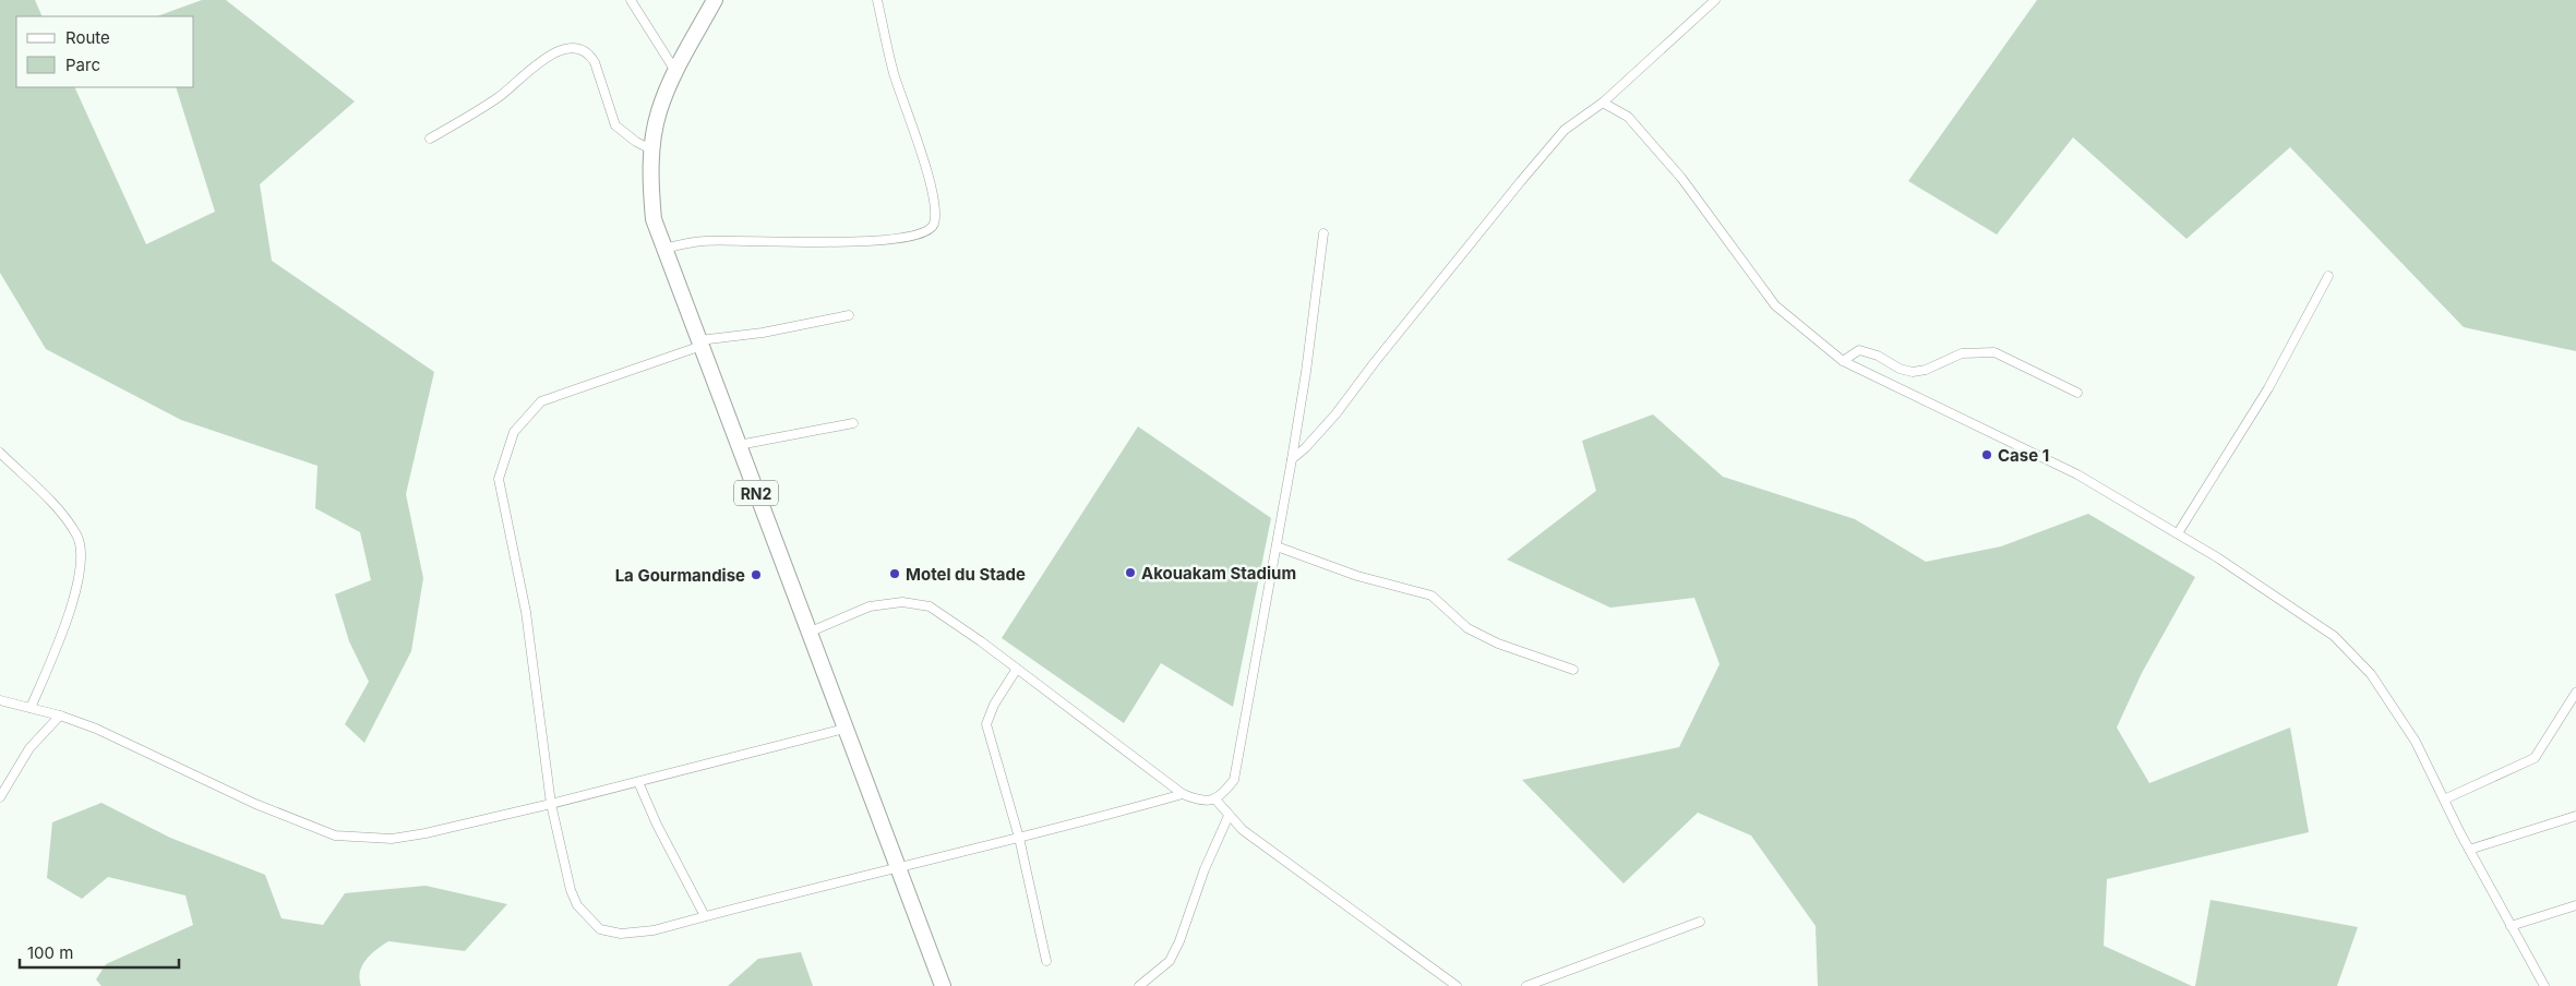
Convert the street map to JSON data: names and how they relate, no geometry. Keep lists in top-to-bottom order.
{
  "streets": {
    "highway": ["RN2"]
  },
  "places": [
    "Case 1",
    "Akouakam Stadium",
    "Motel du Stade",
    "La Gourmandise"
  ],
  "legend": ["Route", "Parc"],
  "scale_bar": "100 m"
}
